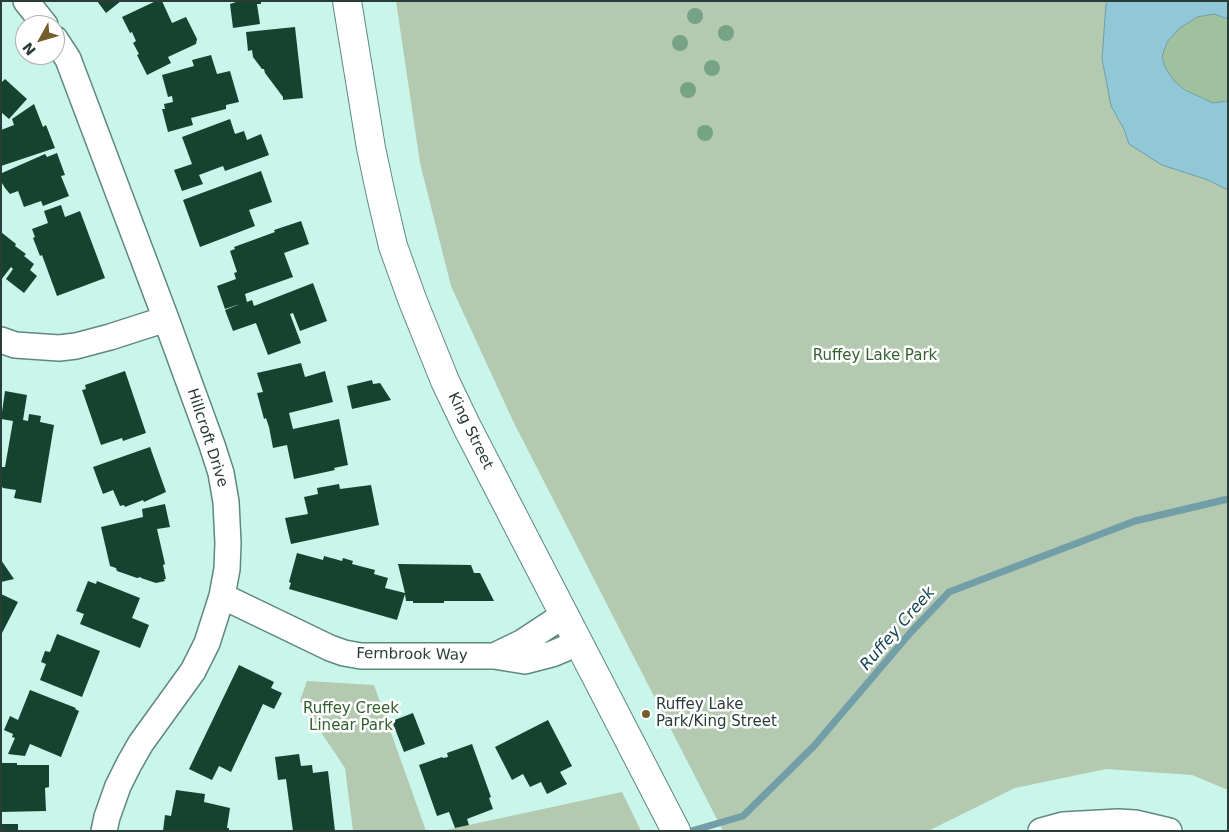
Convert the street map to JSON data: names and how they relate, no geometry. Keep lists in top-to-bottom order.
{
  "streets": {
    "main road": ["King Street"],
    "street": ["Hillcroft Drive", "Fernbrook Way"]
  },
  "crossings": [
    ["King Street", "Fernbrook Way"],
    ["Hillcroft Drive", "Fernbrook Way"]
  ],
  "water": ["Ruffey Creek"],
  "parks": ["Ruffey Lake Park", "Ruffey Creek Linear Park"],
  "places": ["Ruffey Lake Park/King Street"],
  "north": "bottom left"
}
